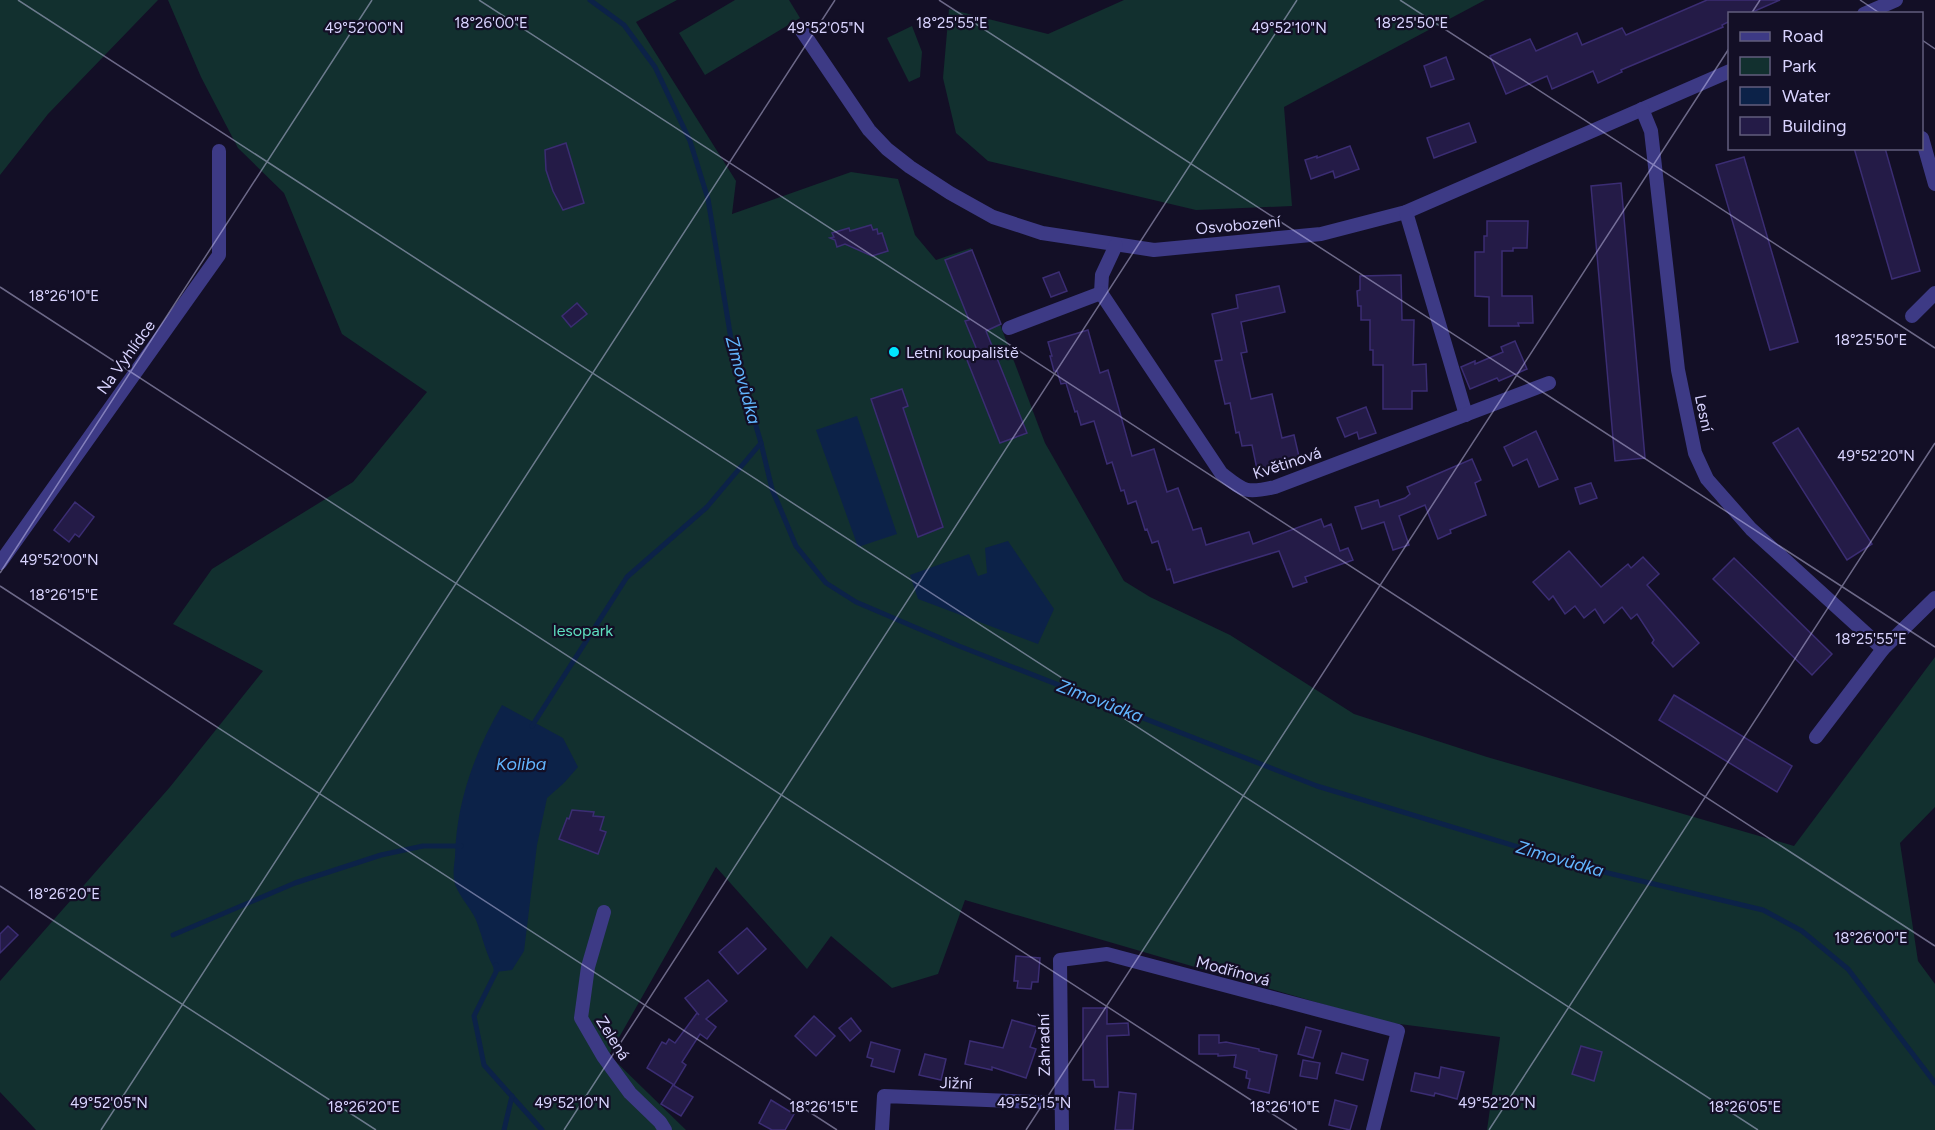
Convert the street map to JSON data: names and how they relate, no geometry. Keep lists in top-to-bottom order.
{
  "streets": {
    "street": [
      "Osvobození",
      "Na Vyhlídce",
      "Lesní",
      "Květinová",
      "Modřínová",
      "Zelená",
      "Zahradní",
      "Jižní"
    ]
  },
  "crossings": [
    ["Osvobození", "Lesní"],
    ["Modřínová", "Zahradní"],
    ["Zahradní", "Jižní"]
  ],
  "water": ["Zimovůdka", "Koliba"],
  "parks": ["lesopark"],
  "places": ["Letní koupaliště"],
  "legend": [
    "Road",
    "Park",
    "Water",
    "Building"
  ],
  "coordinates": [
    "18°26'00\"E",
    "18°25'55\"E",
    "18°25'50\"E",
    "49°52'00\"N",
    "49°52'05\"N",
    "49°52'10\"N",
    "18°26'10\"E",
    "49°52'20\"N",
    "18°26'15\"E",
    "18°26'20\"E",
    "49°52'15\"N",
    "18°26'05\"E"
  ]
}
